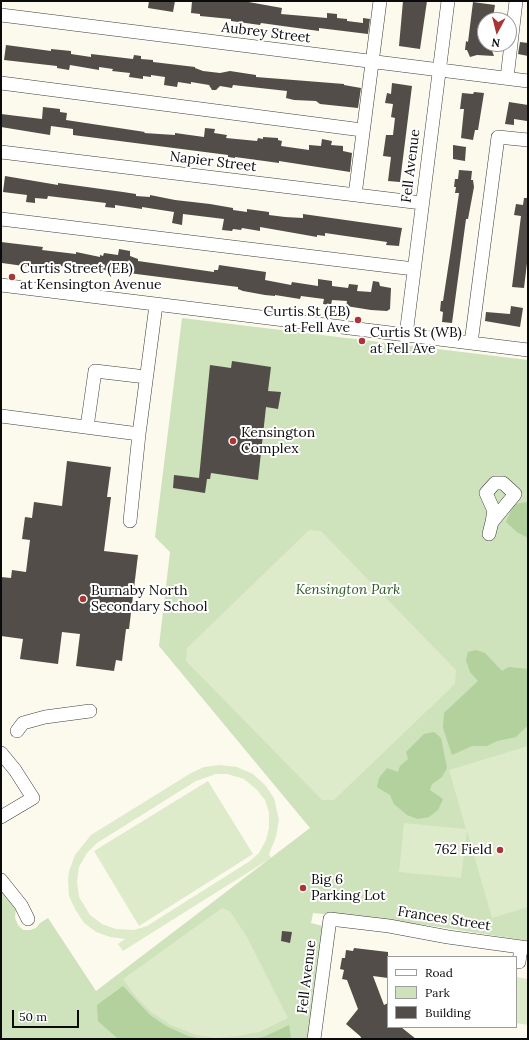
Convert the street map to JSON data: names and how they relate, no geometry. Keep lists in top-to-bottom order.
{
  "streets": {
    "street": [
      "Aubrey Street",
      "Napier Street",
      "Fell Avenue",
      "Frances Street"
    ]
  },
  "crossings": [
    ["Aubrey Street", "Fell Avenue"],
    ["Napier Street", "Fell Avenue"],
    ["Fell Avenue", "Frances Street"]
  ],
  "parks": ["Kensington Park"],
  "places": [
    "Curtis Street (EB) at Kensington Avenue",
    "Curtis St (EB) at Fell Ave",
    "Curtis St (WB) at Fell Ave",
    "Kensington Complex",
    "Burnaby North Secondary School",
    "762 Field",
    "Big 6 Parking Lot"
  ],
  "legend": ["Road", "Park", "Building"],
  "scale_bar": "50 m",
  "north": "bottom"
}
